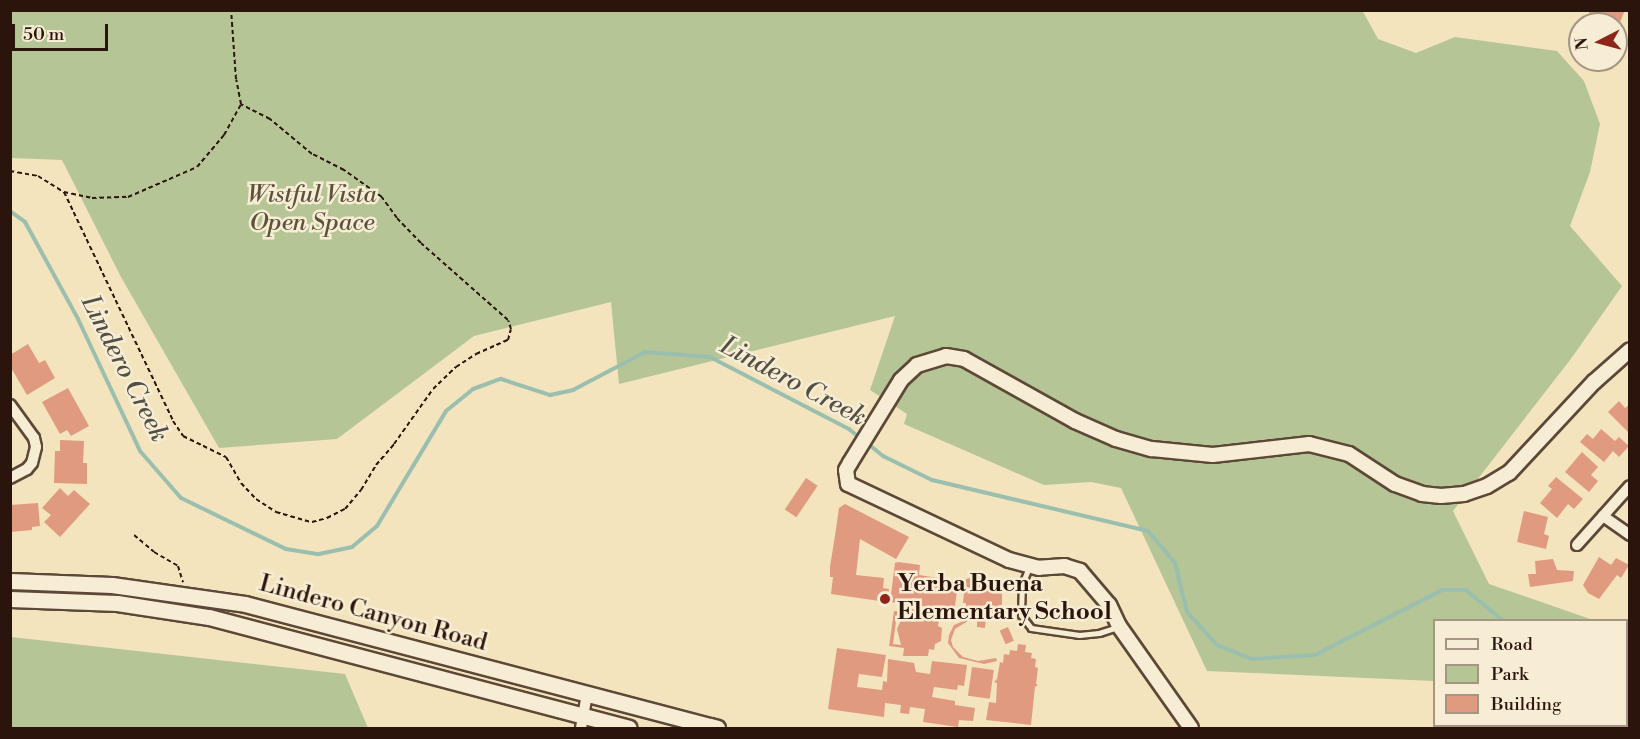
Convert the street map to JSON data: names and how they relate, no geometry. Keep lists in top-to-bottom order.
{
  "streets": {
    "main road": ["Lindero Canyon Road"]
  },
  "water": ["Lindero Creek"],
  "parks": ["Wistful Vista Open Space"],
  "places": ["Yerba Buena Elementary School"],
  "legend": ["Road", "Park", "Building"],
  "scale_bar": "50 m",
  "north": "left"
}
